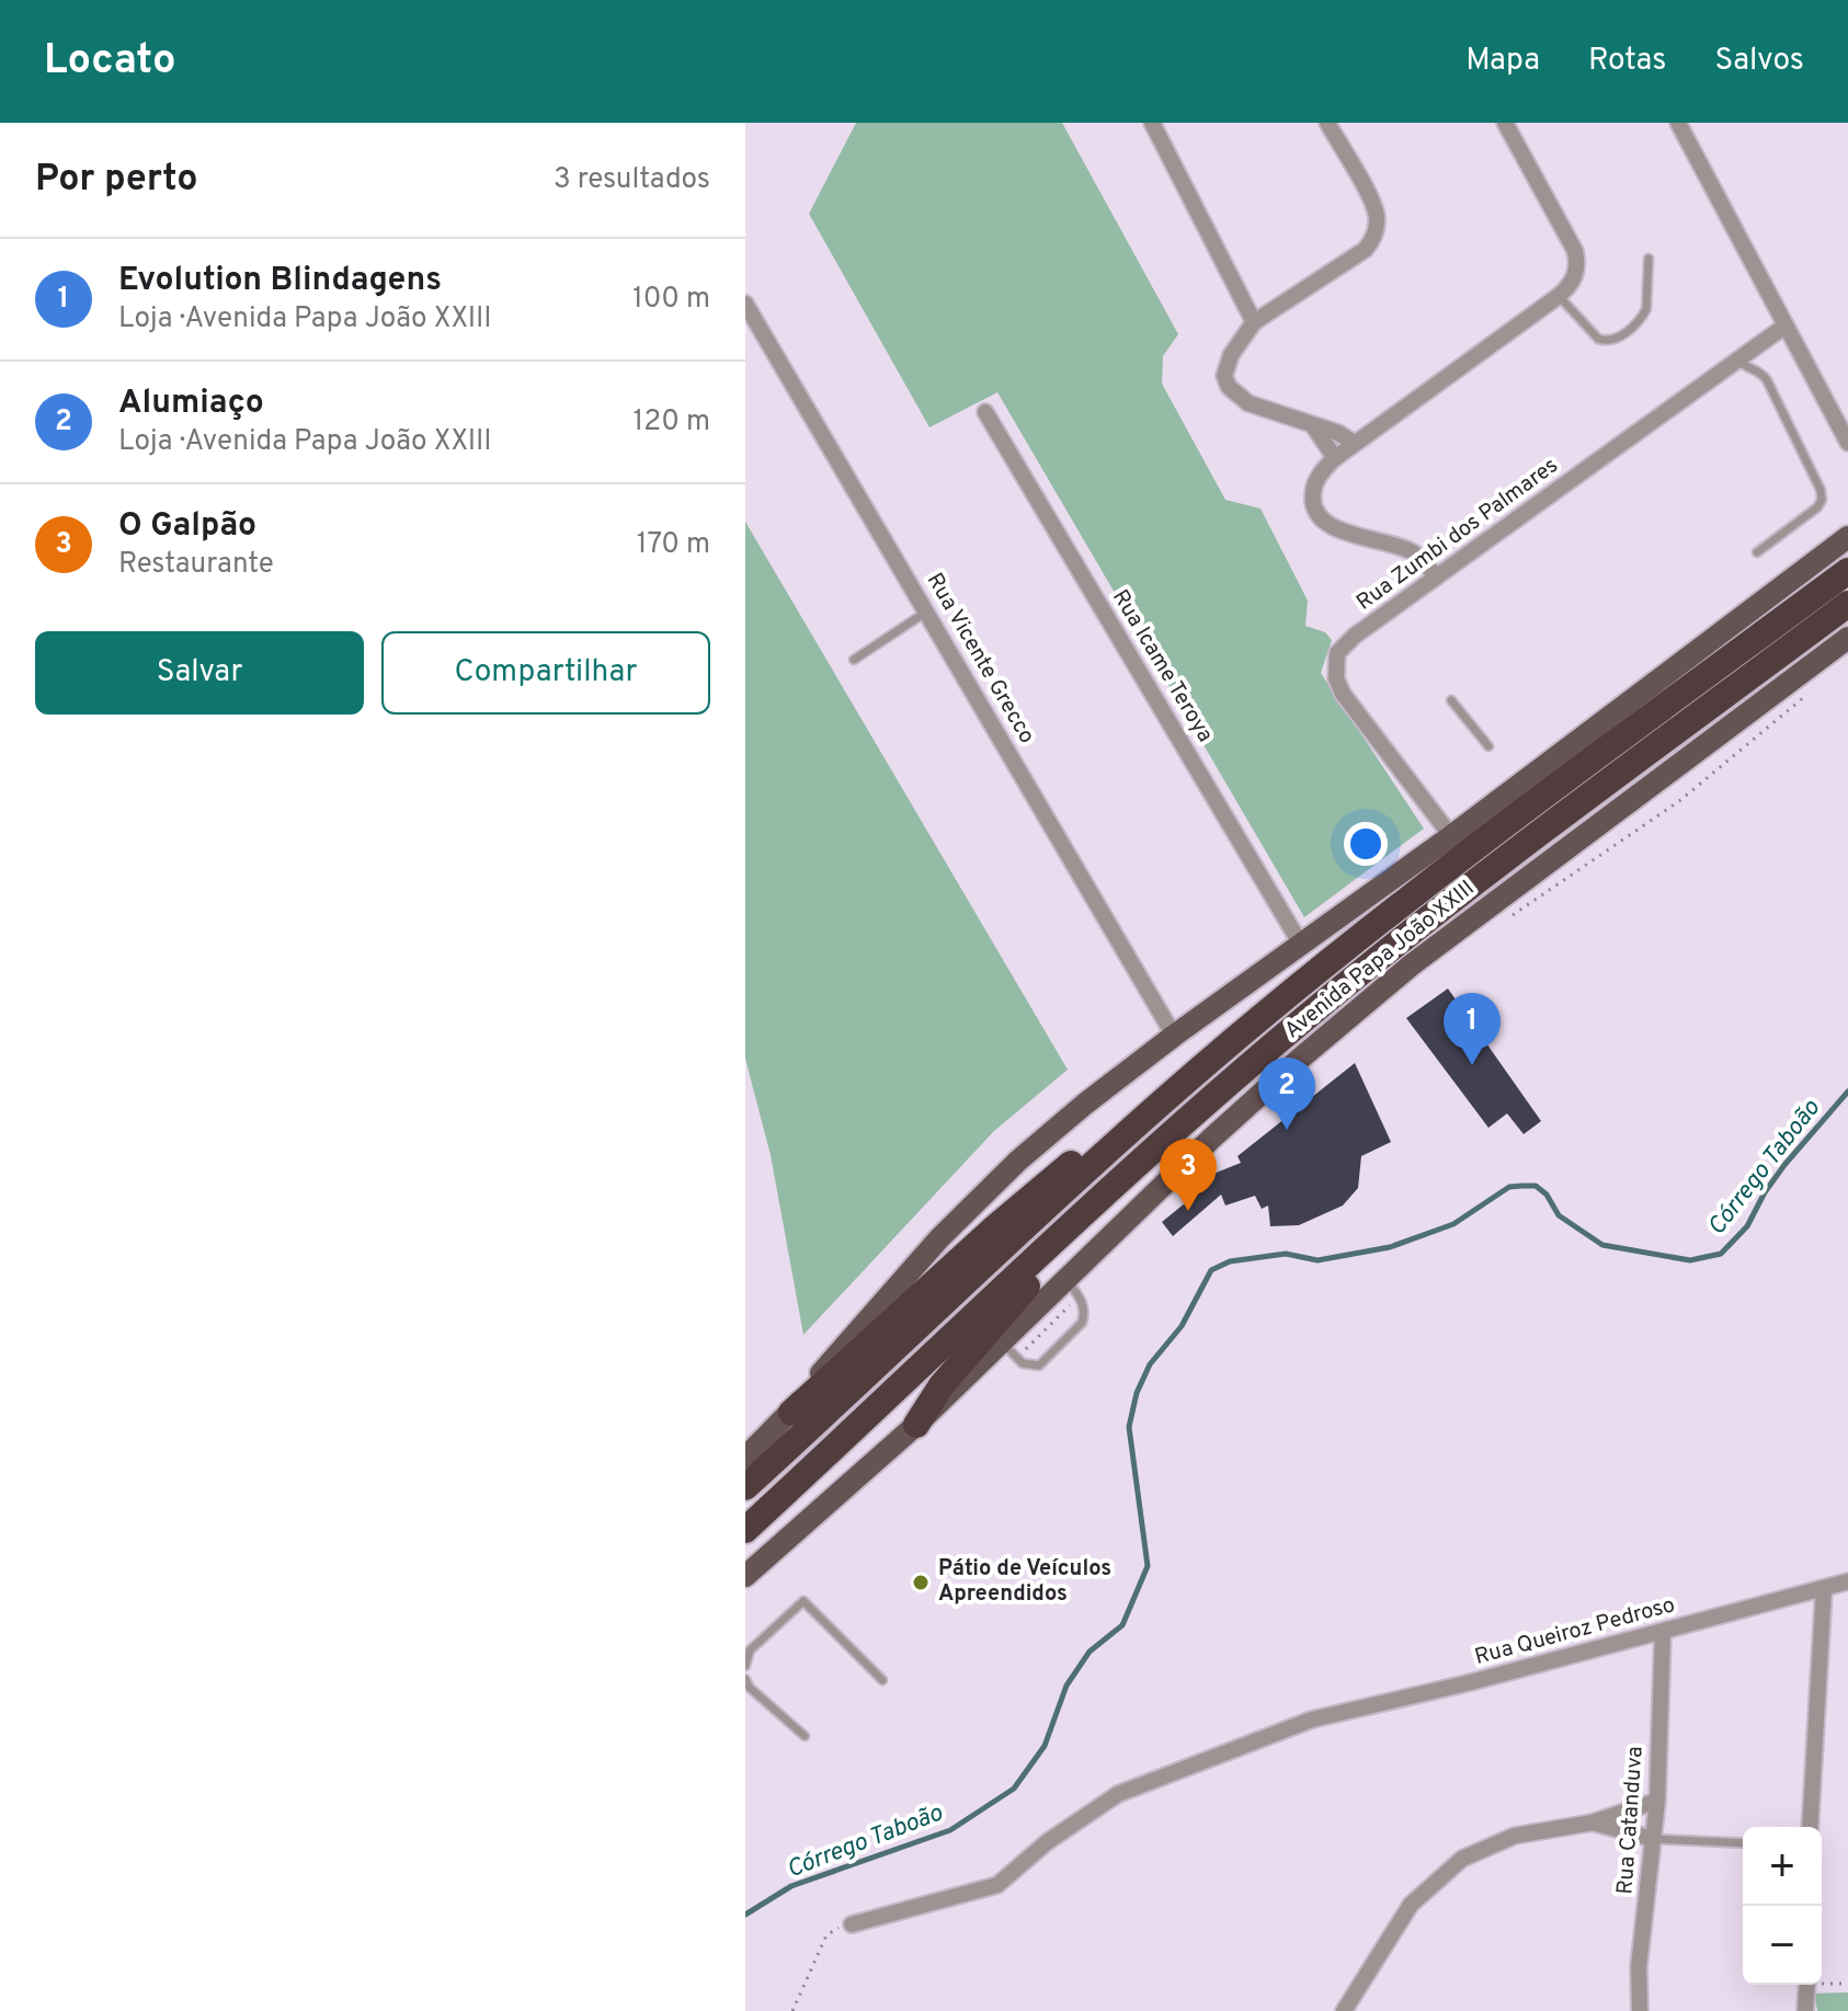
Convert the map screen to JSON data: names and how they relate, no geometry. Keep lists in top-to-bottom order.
{
  "streets": {
    "highway": ["Avenida Papa João XXIII"],
    "street": [
      "Rua Zumbi dos Palmares",
      "Rua Vicente Grecco",
      "Rua Icame Teroya",
      "Rua Queiroz Pedroso",
      "Rua Catanduva"
    ]
  },
  "crossings": [
    ["Rua Queiroz Pedroso", "Rua Catanduva"]
  ],
  "water": ["Córrego Taboão"],
  "places": ["Pátio de Veículos Apreendidos"],
  "page": {
    "header": "Locato",
    "nav": ["Mapa", "Rotas", "Salvos"],
    "heading": ["Por perto", "3 resultados"],
    "list": [
      {
        "mark": "1",
        "name": "Evolution Blindagens",
        "note": "Loja · Avenida Papa João XXIII",
        "value": "100 m"
      },
      {
        "mark": "2",
        "name": "Alumiaço",
        "note": "Loja · Avenida Papa João XXIII",
        "value": "120 m"
      },
      {
        "mark": "3",
        "name": "O Galpão",
        "note": "Restaurante",
        "value": "170 m"
      }
    ],
    "buttons": ["Salvar", "Compartilhar"],
    "pins": ["1", "2", "3"],
    "map_buttons": ["+", "−"]
  }
}
